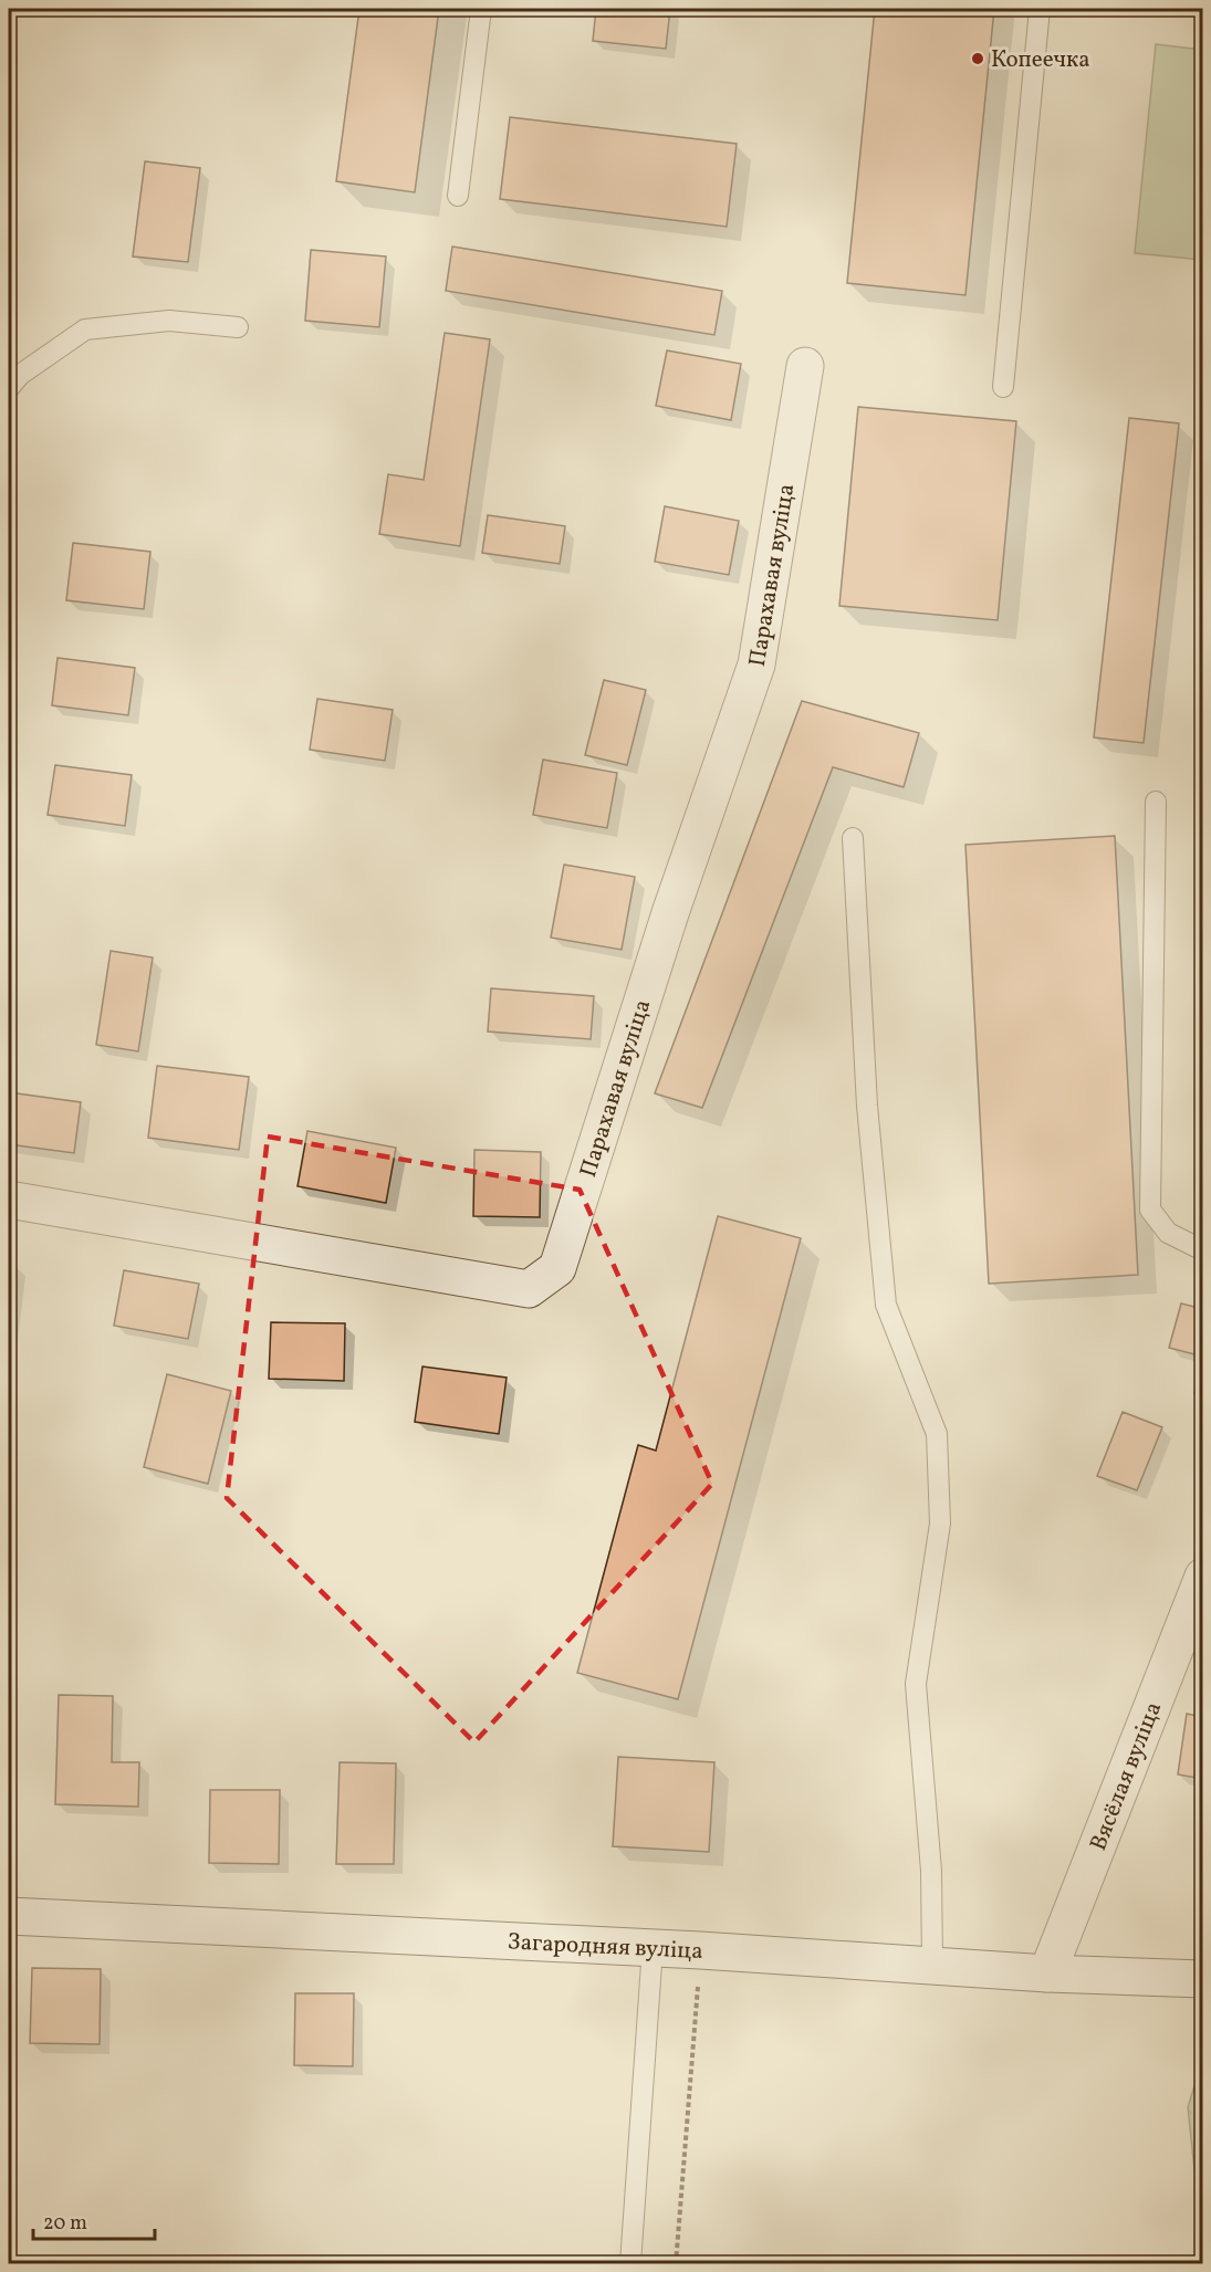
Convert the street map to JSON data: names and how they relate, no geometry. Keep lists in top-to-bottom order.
{
  "streets": {
    "street": ["Парахавая вуліца", "Вясёлая вуліца", "Загародняя вуліца"]
  },
  "crossings": [
    ["Вясёлая вуліца", "Загародняя вуліца"]
  ],
  "places": ["Копеечка"],
  "scale_bar": "20 m"
}
